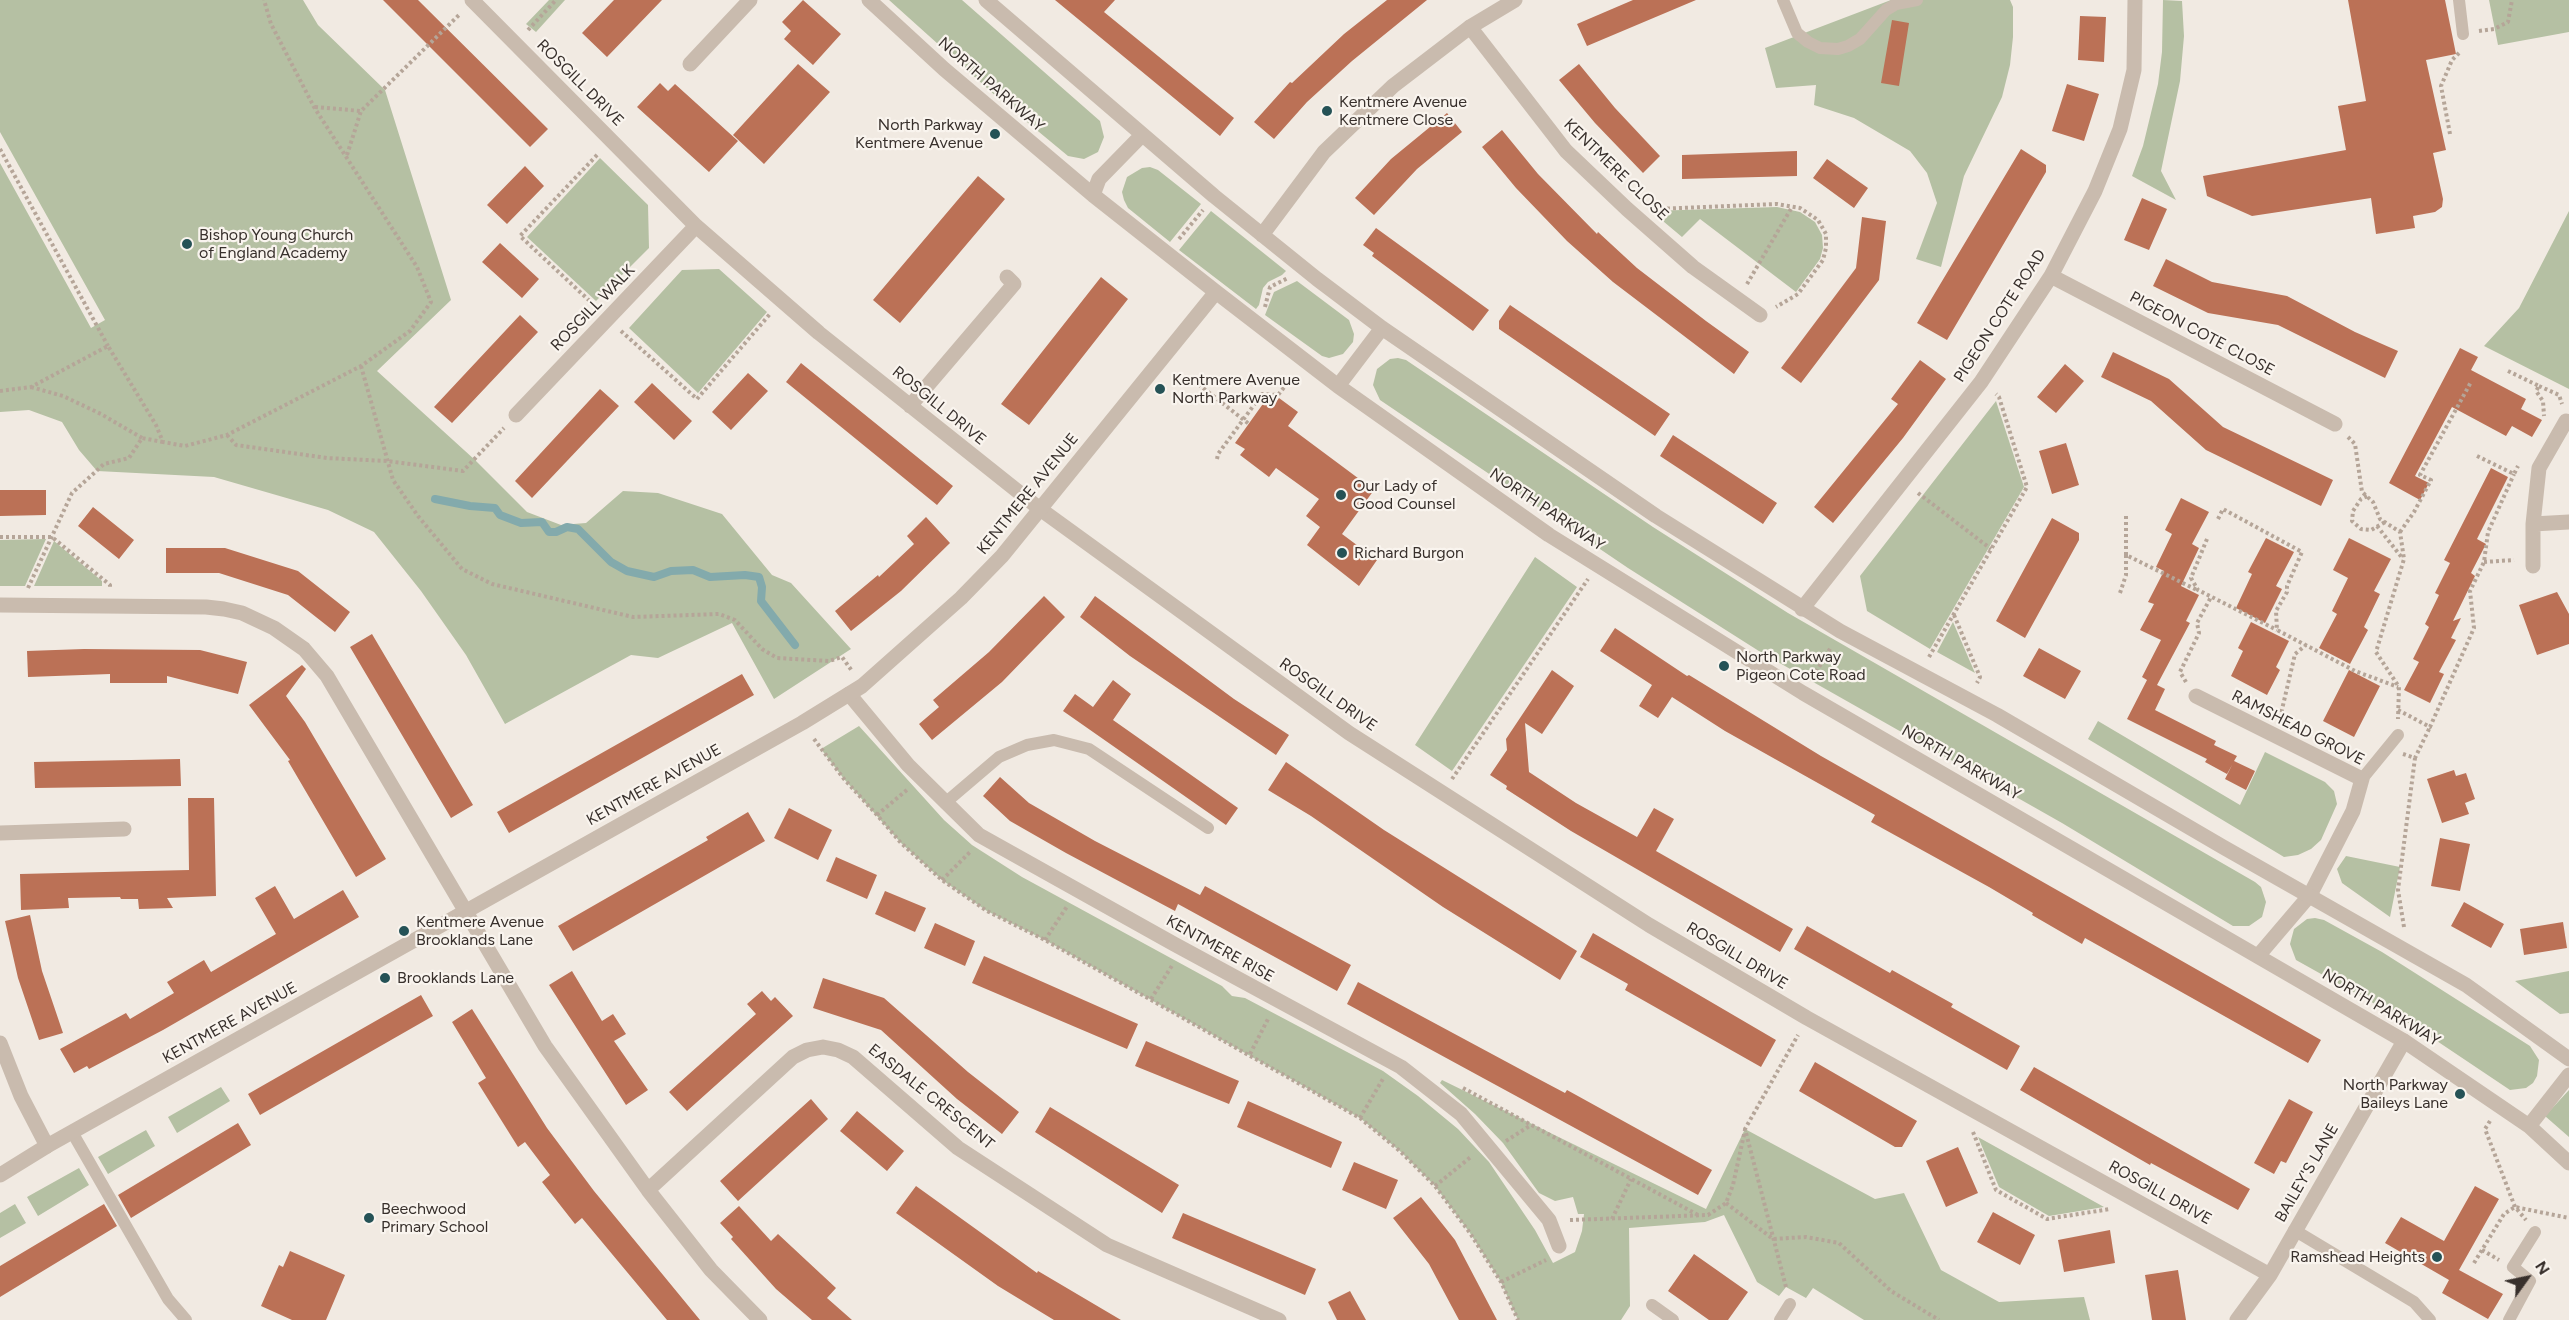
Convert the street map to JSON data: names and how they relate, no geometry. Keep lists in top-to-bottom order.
{
  "streets": {
    "street": [
      "ROSGILL DRIVE",
      "NORTH PARKWAY",
      "KENTMERE CLOSE",
      "ROSGILL WALK",
      "PIGEON COTE ROAD",
      "PIGEON COTE CLOSE",
      "KENTMERE AVENUE",
      "RAMSHEAD GROVE",
      "KENTMERE RISE",
      "EASDALE CRESCENT",
      "BAILEY'S LANE"
    ]
  },
  "crossings": [
    ["ROSGILL DRIVE", "ROSGILL WALK"],
    ["ROSGILL DRIVE", "KENTMERE AVENUE"],
    ["ROSGILL DRIVE", "BAILEY'S LANE"],
    ["NORTH PARKWAY", "KENTMERE AVENUE"],
    ["NORTH PARKWAY", "RAMSHEAD GROVE"],
    ["NORTH PARKWAY", "BAILEY'S LANE"],
    ["PIGEON COTE ROAD", "PIGEON COTE CLOSE"],
    ["KENTMERE AVENUE", "KENTMERE RISE"]
  ],
  "places": [
    "Kentmere Avenue Kentmere Close",
    "North Parkway Kentmere Avenue",
    "Bishop Young Church of England Academy",
    "Kentmere Avenue North Parkway",
    "Our Lady of Good Counsel",
    "Richard Burgon",
    "North Parkway Pigeon Cote Road",
    "Kentmere Avenue Brooklands Lane",
    "Brooklands Lane",
    "North Parkway Baileys Lane",
    "Beechwood Primary School",
    "Ramshead Heights"
  ],
  "north": "top right"
}
